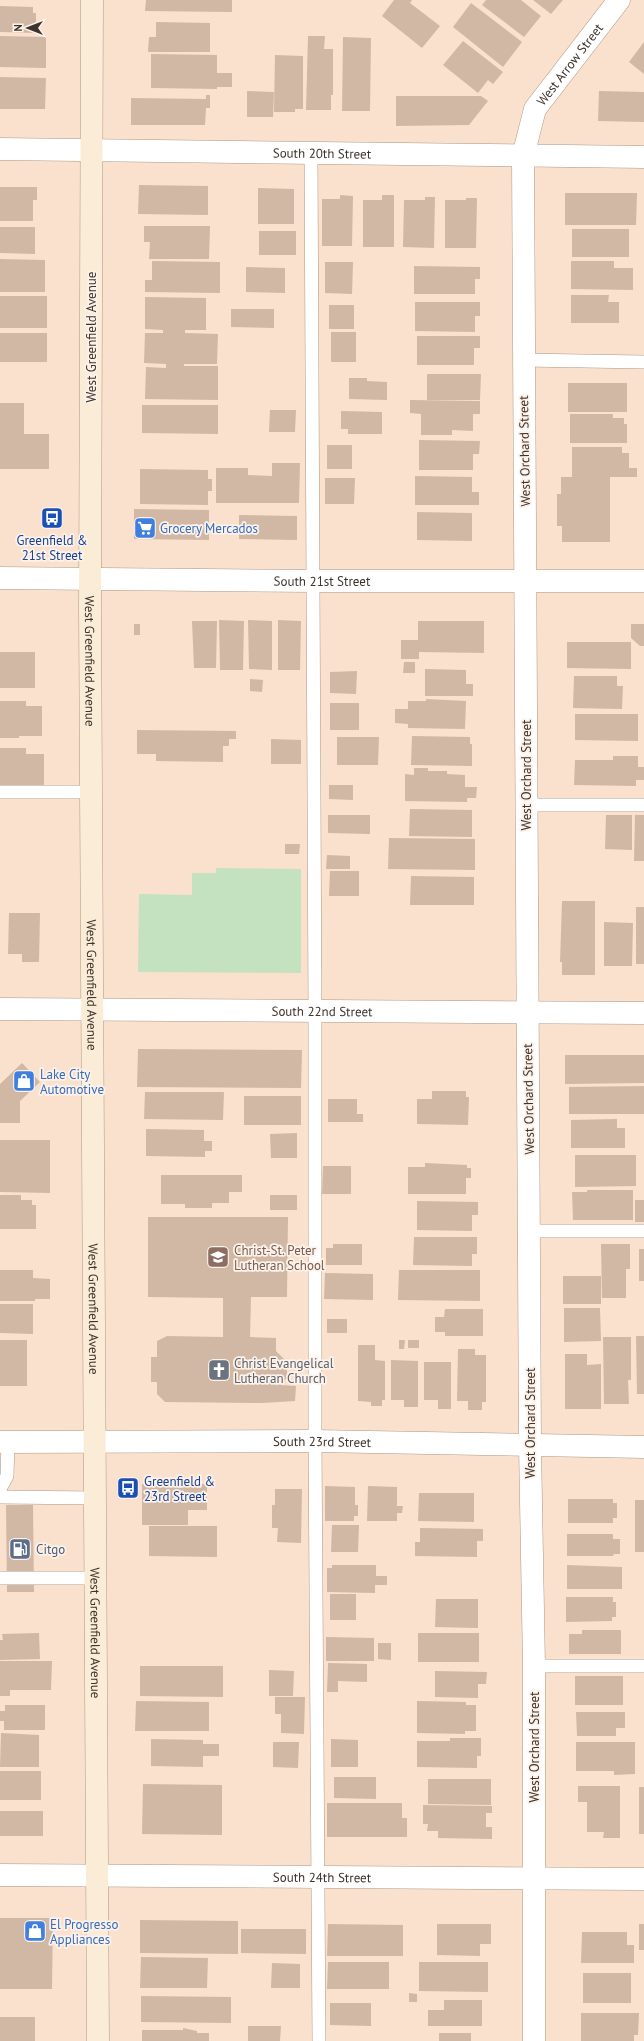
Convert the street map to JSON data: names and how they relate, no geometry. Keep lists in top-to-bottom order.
{
  "streets": {
    "main road": ["West Greenfield Avenue"],
    "street": [
      "West Arrow Street",
      "South 20th Street",
      "West Orchard Street",
      "South 21st Street",
      "South 22nd Street",
      "South 23rd Street",
      "South 24th Street"
    ]
  },
  "crossings": [
    ["West Arrow Street", "South 20th Street"],
    ["West Arrow Street", "West Orchard Street"],
    ["South 20th Street", "West Greenfield Avenue"],
    ["South 20th Street", "West Orchard Street"],
    ["West Greenfield Avenue", "South 21st Street"],
    ["West Greenfield Avenue", "South 22nd Street"],
    ["West Greenfield Avenue", "South 23rd Street"],
    ["West Greenfield Avenue", "South 24th Street"],
    ["West Orchard Street", "South 21st Street"],
    ["West Orchard Street", "South 22nd Street"],
    ["West Orchard Street", "South 23rd Street"],
    ["West Orchard Street", "South 24th Street"]
  ],
  "places": {
    "bus stop": ["Greenfield & 21st Street", "Greenfield & 23rd Street"],
    "supermarket": ["Grocery Mercados"],
    "shop": ["Lake City Automotive", "El Progresso Appliances"],
    "school or university": ["Christ-St. Peter Lutheran School"],
    "church": ["Christ Evangelical Lutheran Church"],
    "fuel station": ["Citgo"]
  },
  "north": "left"
}
